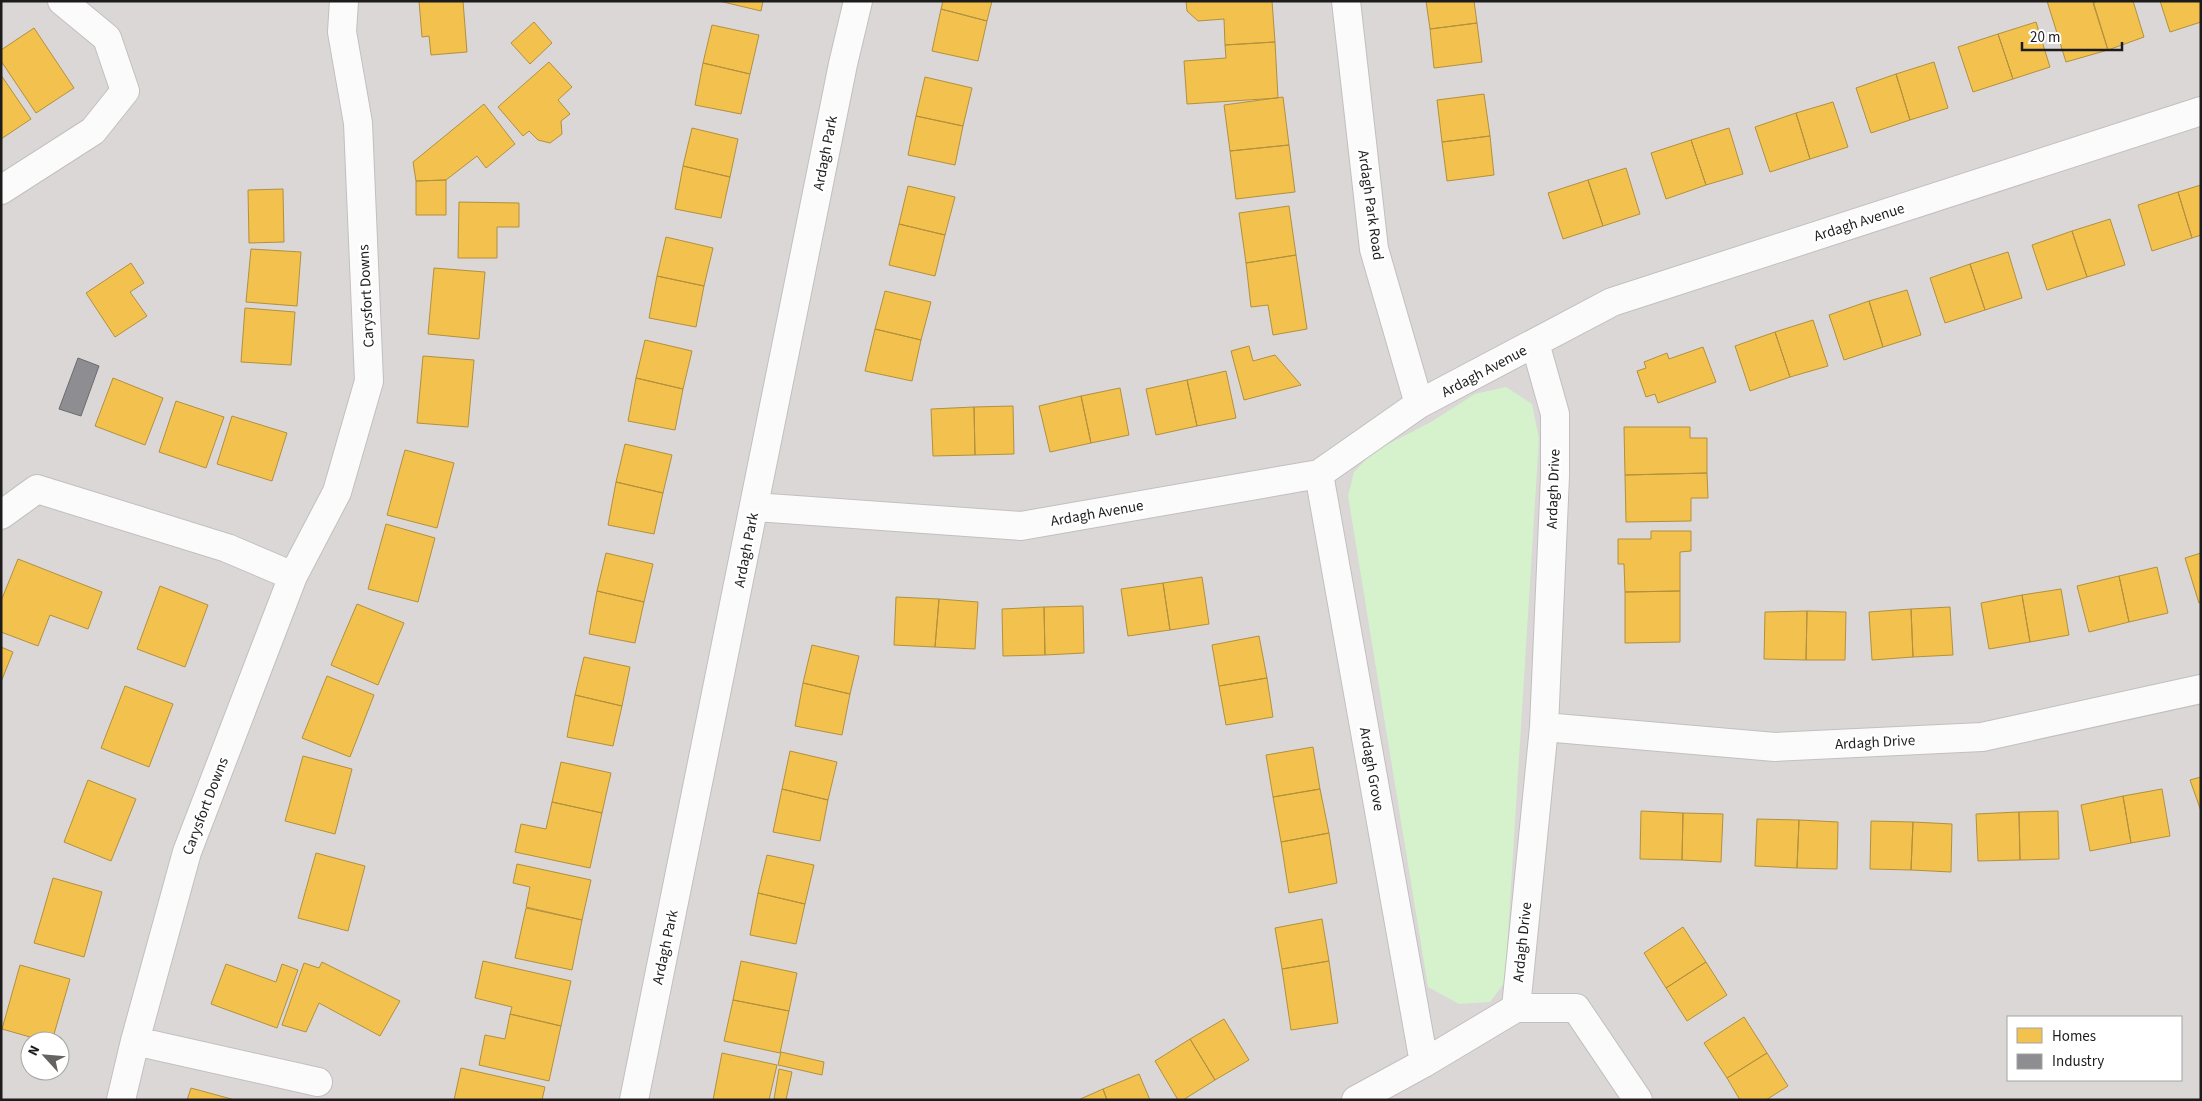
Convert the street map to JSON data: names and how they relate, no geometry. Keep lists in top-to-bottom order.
{
  "streets": {
    "street": [
      "Ardagh Park",
      "Ardagh Park Road",
      "Ardagh Avenue",
      "Carysfort Downs",
      "Ardagh Drive",
      "Ardagh Grove"
    ]
  },
  "crossings": [
    ["Ardagh Park", "Ardagh Avenue"],
    ["Ardagh Park Road", "Ardagh Avenue"],
    ["Ardagh Avenue", "Ardagh Drive"],
    ["Ardagh Avenue", "Ardagh Grove"]
  ],
  "legend": ["Homes", "Industry"],
  "scale_bar": "20 m",
  "north": "top left"
}
